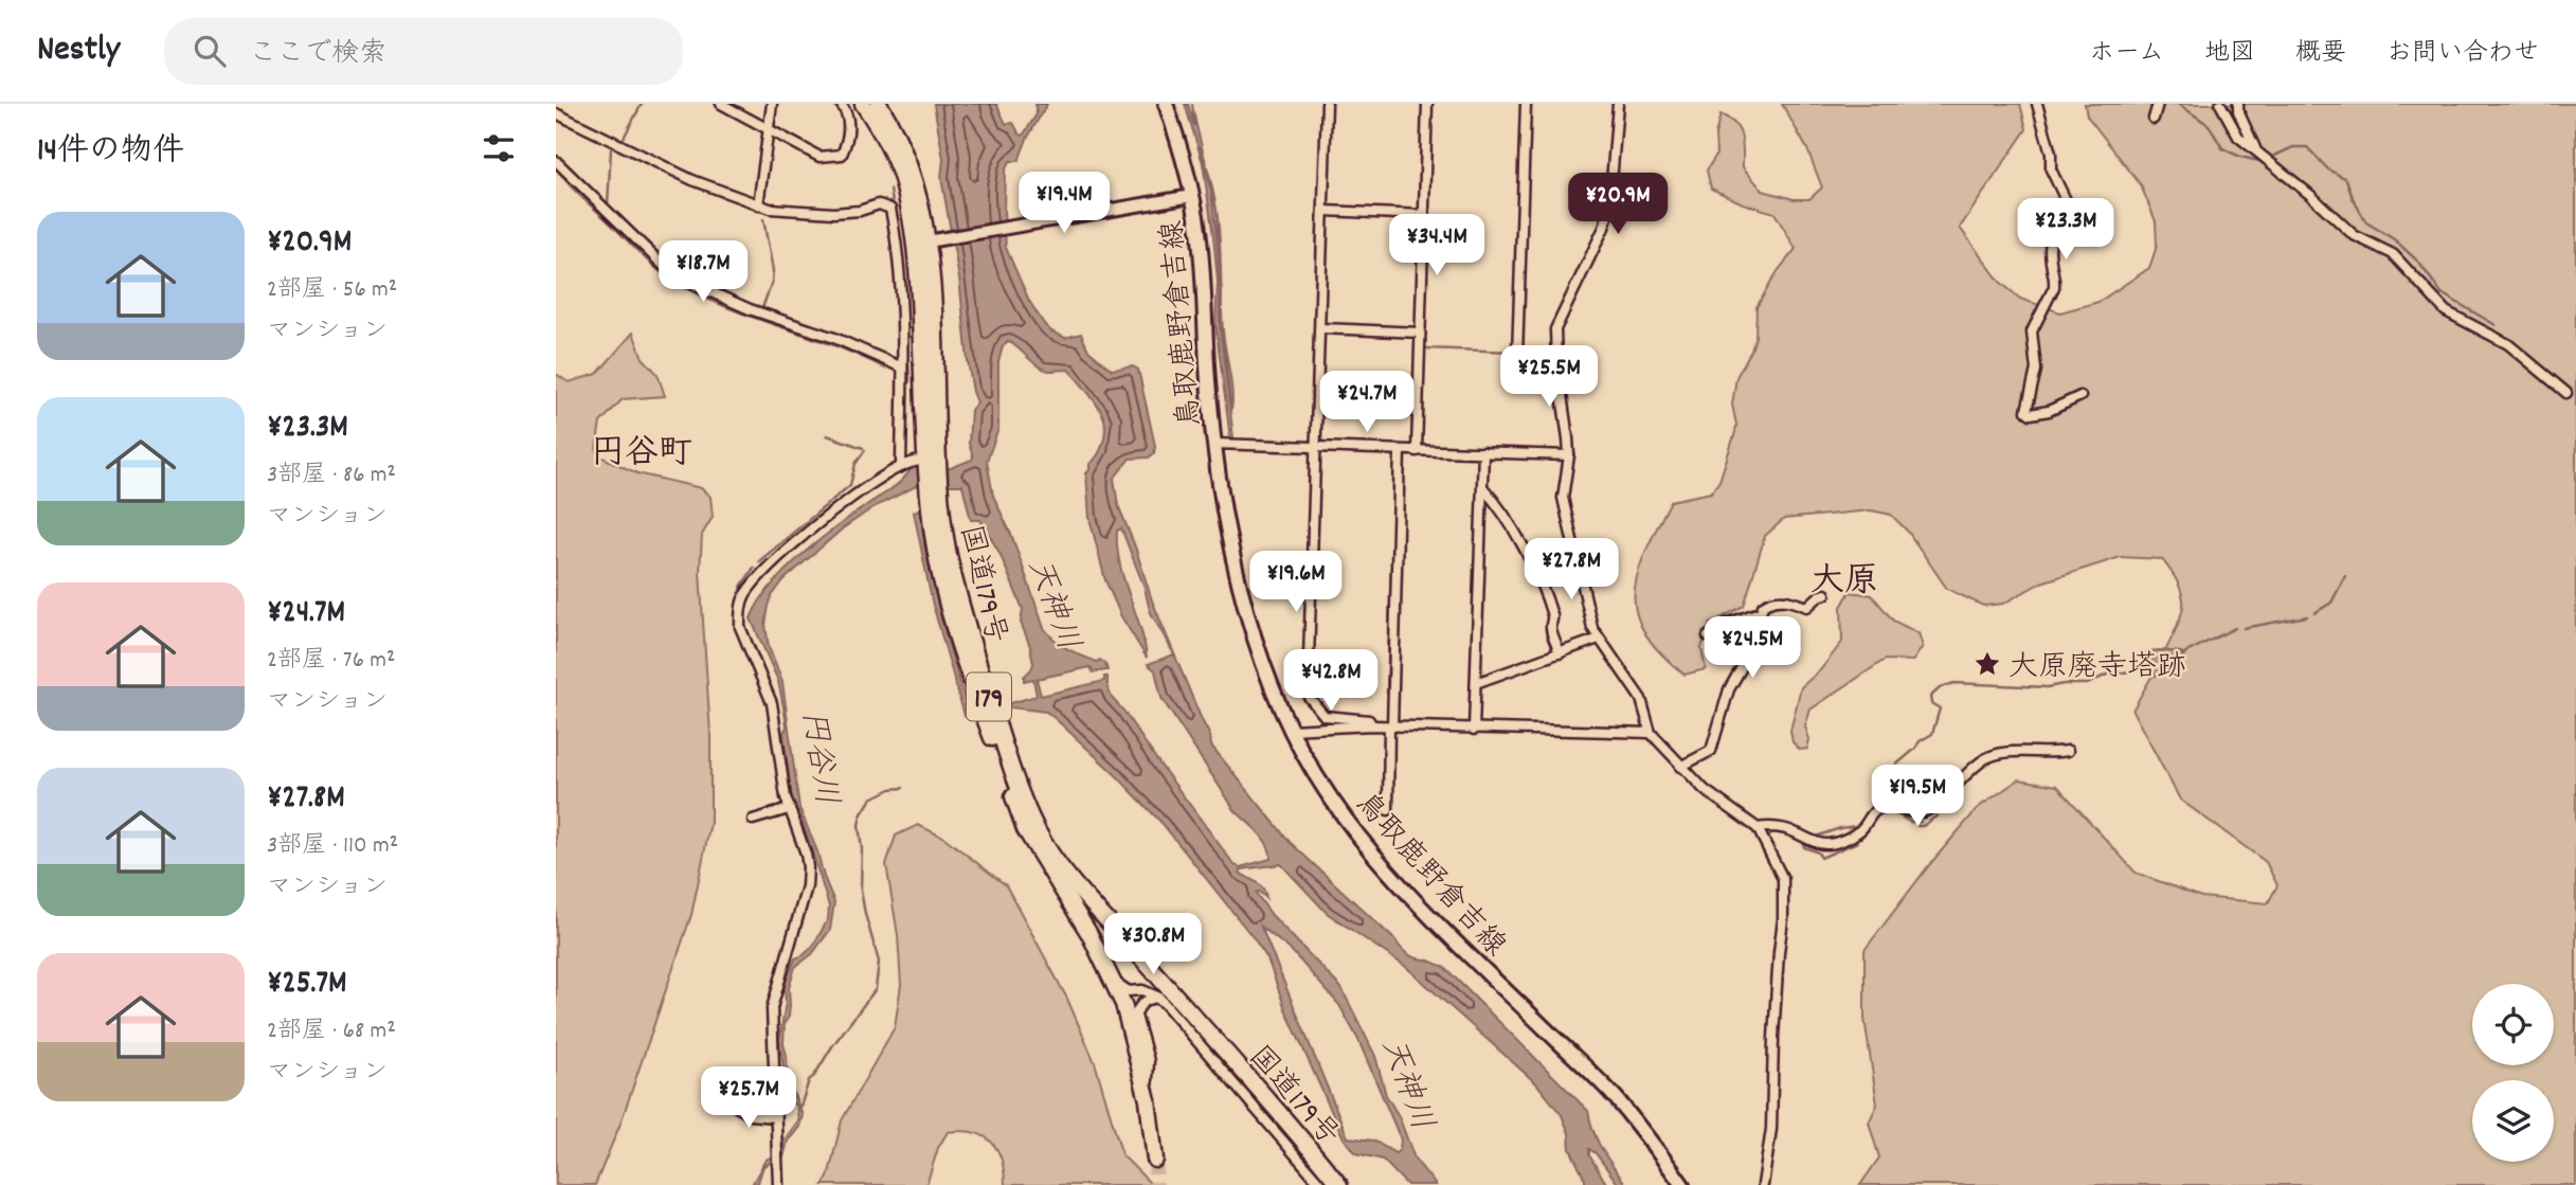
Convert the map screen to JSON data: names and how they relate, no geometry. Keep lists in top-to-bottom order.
{
  "streets": {
    "highway": ["国道179号", "179"],
    "main road": ["鳥取鹿野倉吉線"]
  },
  "districts": ["円谷町", "大原"],
  "water": ["天神川", "円谷川"],
  "places": {
    "place": ["大原廃寺塔跡"]
  },
  "page": {
    "header": "Nestly",
    "search": "ここで検索",
    "nav": [
      "ホーム",
      "地図",
      "概要",
      "お問い合わせ"
    ],
    "heading": "14件の物件",
    "price": [
      "¥19.4M",
      "¥20.9M",
      "¥23.3M",
      "¥34.4M",
      "¥18.7M",
      "¥25.5M",
      "¥24.7M",
      "¥27.8M",
      "¥19.6M",
      "¥24.5M",
      "¥42.8M",
      "¥19.5M",
      "¥30.8M",
      "¥25.7M"
    ],
    "list": [
      {
        "name": "¥20.9M",
        "note": "2部屋 · 56 m² · マンション"
      },
      {
        "name": "¥23.3M",
        "note": "3部屋 · 86 m² · マンション"
      },
      {
        "name": "¥24.7M",
        "note": "2部屋 · 76 m² · マンション"
      },
      {
        "name": "¥27.8M",
        "note": "3部屋 · 110 m² · マンション"
      },
      {
        "name": "¥25.7M",
        "note": "2部屋 · 68 m² · マンション"
      }
    ]
  }
}
